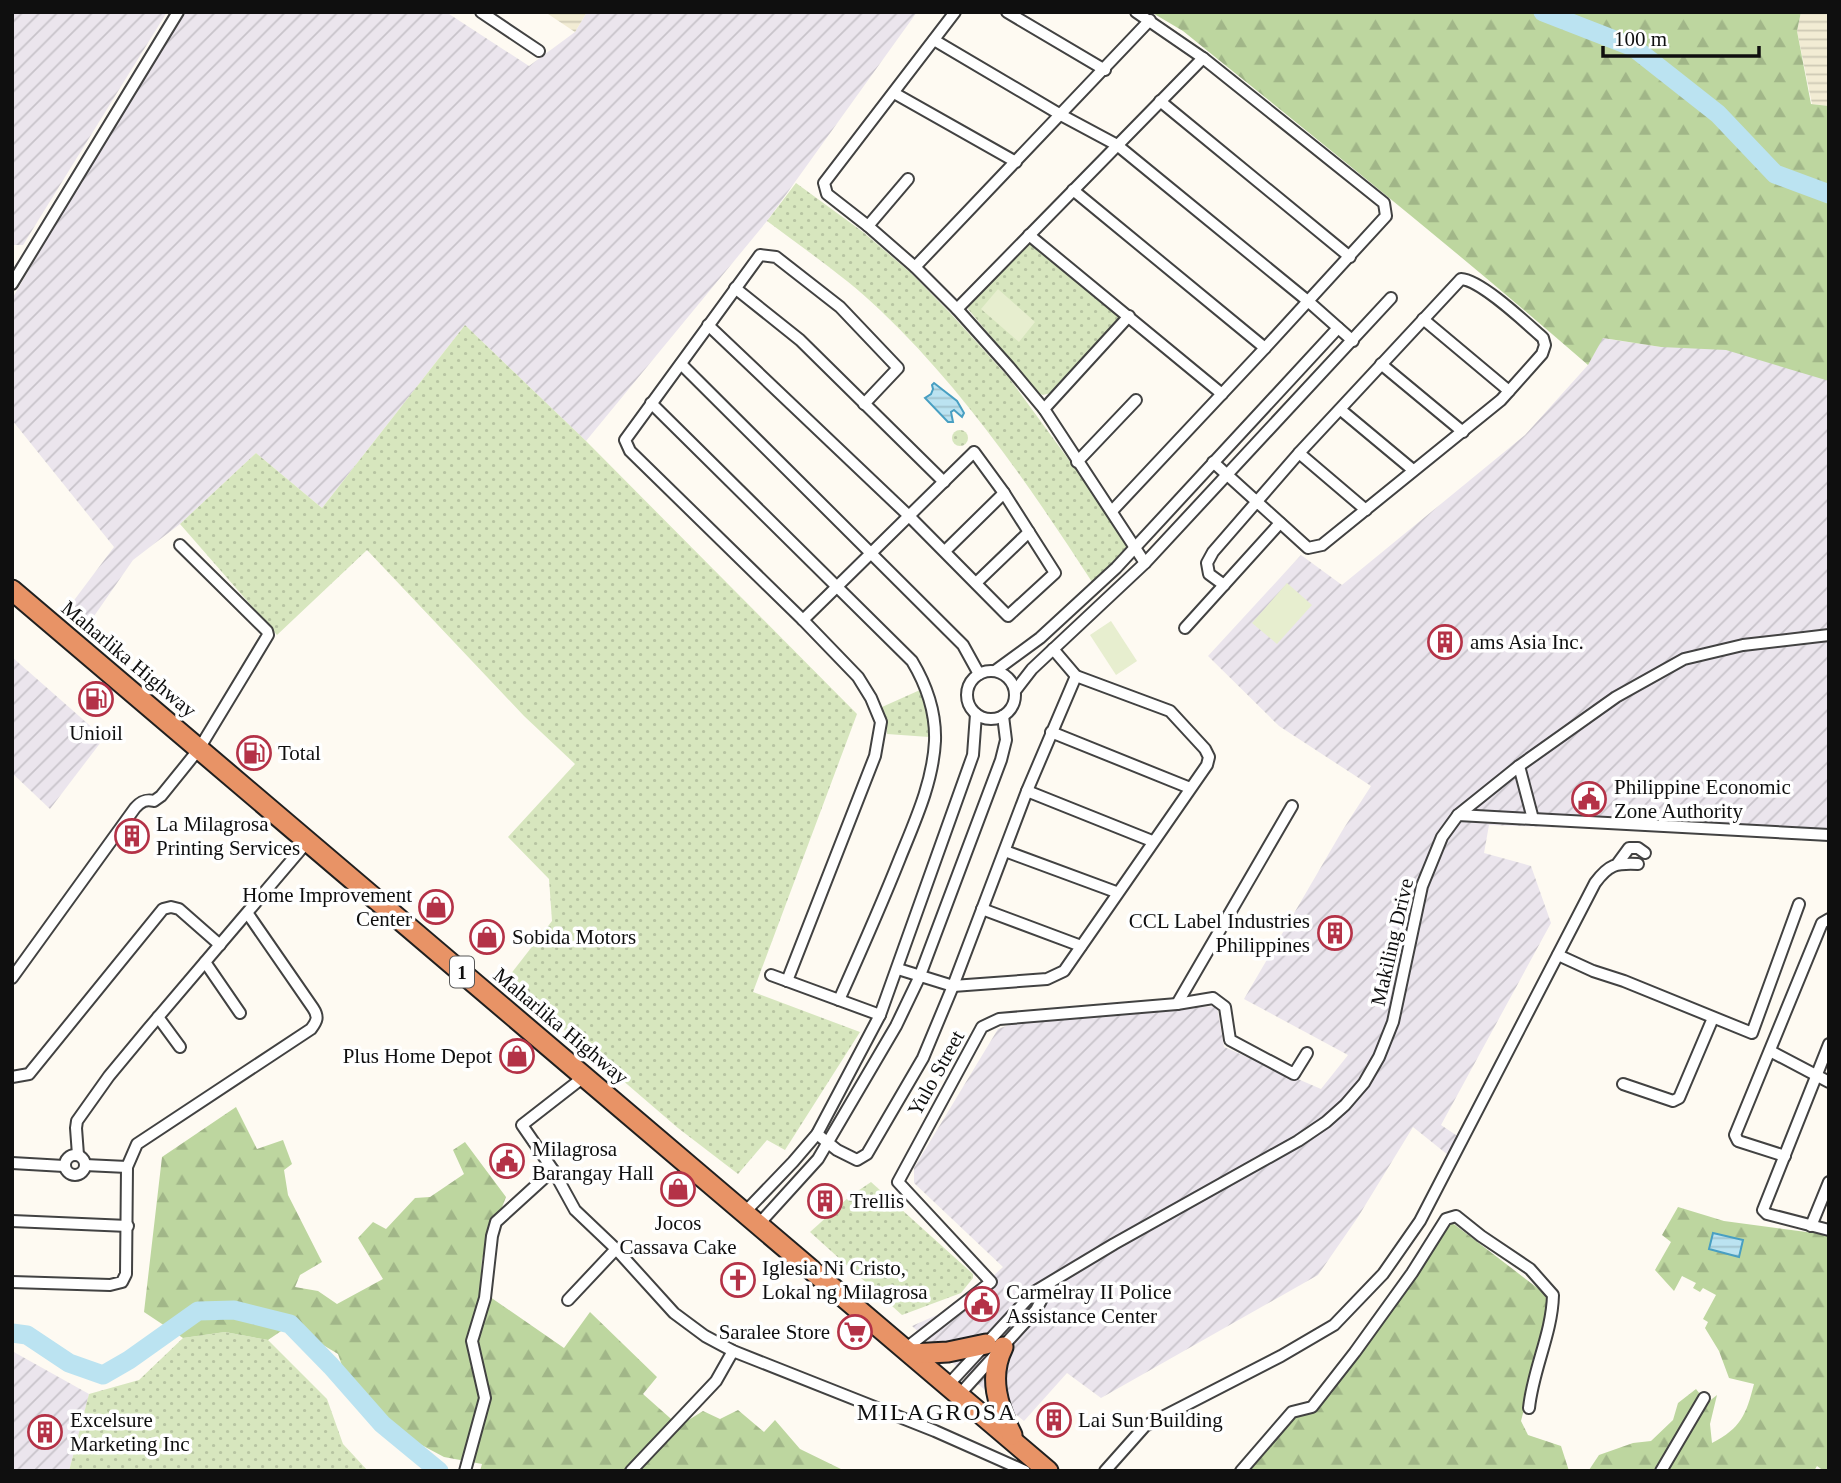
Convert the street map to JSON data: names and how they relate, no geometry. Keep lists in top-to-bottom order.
{
  "streets": {
    "highway": ["Maharlika Highway", "1"],
    "street": ["Makiling Drive", "Yulo Street"]
  },
  "crossings": [
    ["Maharlika Highway", "Makiling Drive"],
    ["Maharlika Highway", "Yulo Street"]
  ],
  "districts": ["MILAGROSA"],
  "places": {
    "building": [
      "ams Asia Inc.",
      "La Milagrosa Printing Services",
      "CCL Label Industries Philippines",
      "Trellis",
      "Lai Sun Building",
      "Excelsure Marketing Inc"
    ],
    "fuel station": ["Unioil", "Total"],
    "public building": ["Philippine Economic Zone Authority", "Milagrosa Barangay Hall", "Carmelray II Police Assistance Center"],
    "shop": [
      "Home Improvement Center",
      "Sobida Motors",
      "Plus Home Depot",
      "Jocos Cassava Cake"
    ],
    "church": ["Iglesia Ni Cristo, Lokal ng Milagrosa"],
    "supermarket": ["Saralee Store"]
  },
  "scale_bar": "100 m"
}
